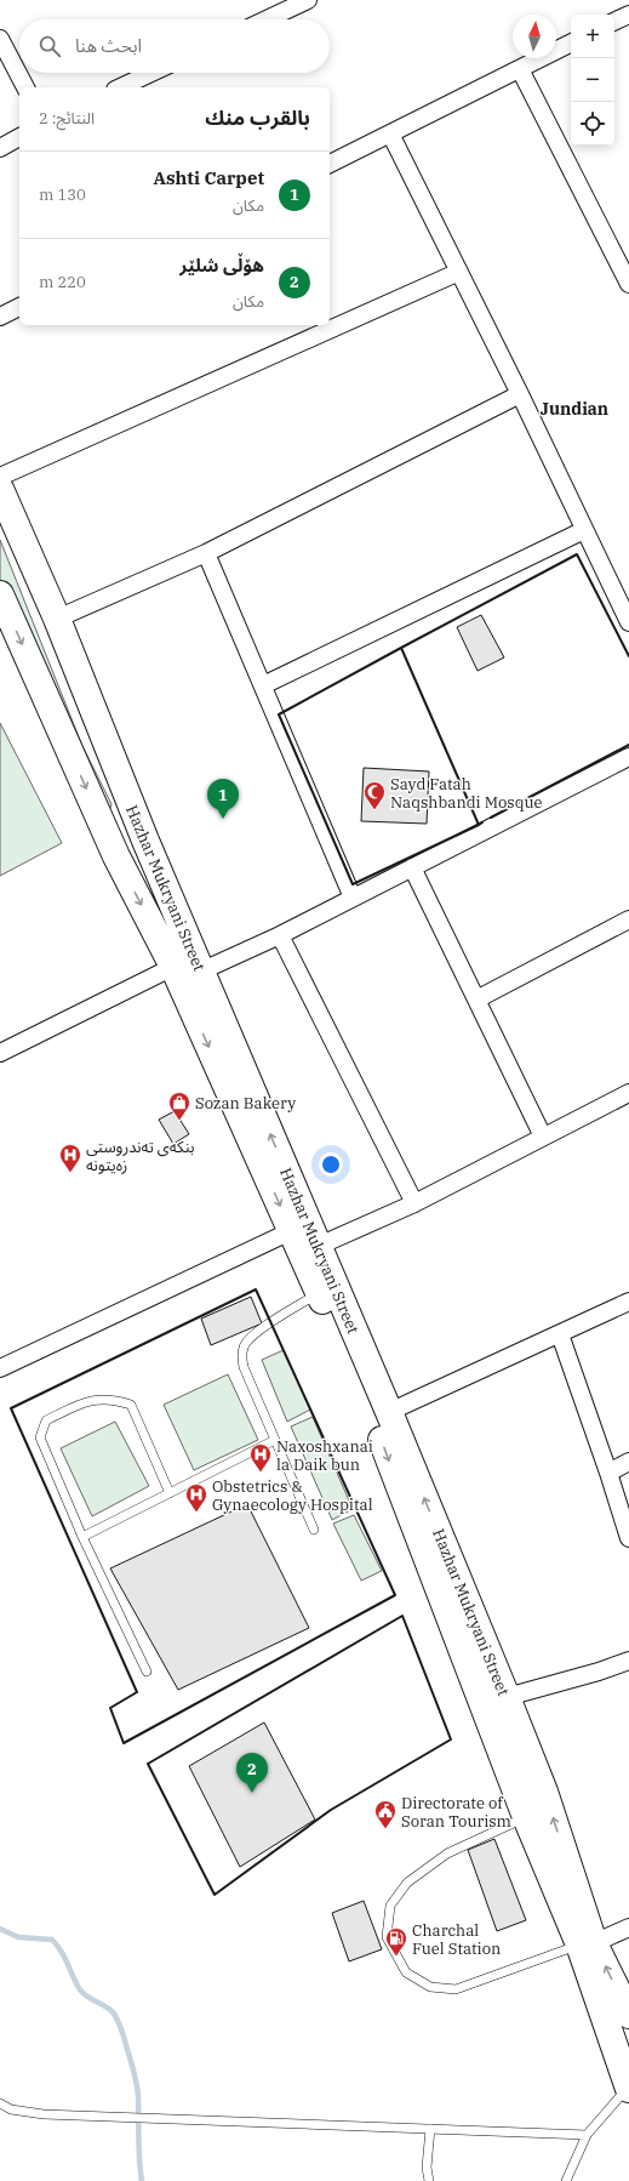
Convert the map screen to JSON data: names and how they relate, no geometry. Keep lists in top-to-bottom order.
{
  "streets": {
    "highway": ["Hazhar Mukryani Street"]
  },
  "districts": ["Jundian"],
  "places": {
    "mosque": ["Sayd Fatah Naqshbandi Mosque"],
    "shop": ["Sozan Bakery"],
    "hospital": ["بنکەی تەندروستی زەیتونە", "Naxoshxanai la Daik bun", "Obstetrics & Gynaecology Hospital"],
    "public building": ["Directorate of Soran Tourism"],
    "fuel station": ["Charchal Fuel Station"]
  },
  "north": "top",
  "page": {
    "map_buttons": ["+", "−"],
    "search": "ابحث هنا",
    "heading": ["بالقرب منك", "النتائج: 2"],
    "list": [
      {
        "mark": "1",
        "name": "Ashti Carpet",
        "note": "مكان",
        "value": "130 m"
      },
      {
        "mark": "2",
        "name": "هۆڵی شلێر",
        "note": "مكان",
        "value": "220 m"
      }
    ],
    "pins": ["1", "2"]
  }
}
